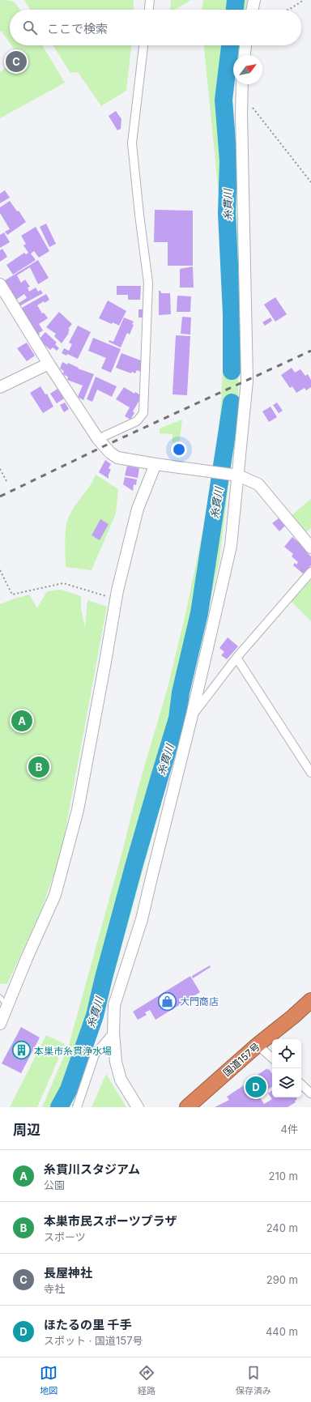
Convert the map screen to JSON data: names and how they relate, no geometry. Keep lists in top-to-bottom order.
{
  "streets": {
    "highway": ["国道157号"]
  },
  "water": ["糸貫川"],
  "places": {
    "shop": ["大門商店"],
    "building": ["本巣市糸貫浄水場"]
  },
  "north": "top right",
  "page": {
    "search": "ここで検索",
    "pins": [
      "C",
      "A",
      "B",
      "D"
    ],
    "heading": ["周辺", "4件"],
    "list": [
      {
        "mark": "A",
        "name": "糸貫川スタジアム",
        "note": "公園",
        "value": "210 m"
      },
      {
        "mark": "B",
        "name": "本巣市民スポーツプラザ",
        "note": "スポーツ",
        "value": "240 m"
      },
      {
        "mark": "C",
        "name": "長屋神社",
        "note": "寺社",
        "value": "290 m"
      },
      {
        "mark": "D",
        "name": "ほたるの里 千手",
        "note": "スポット · 国道157号",
        "value": "440 m"
      }
    ],
    "nav": ["地図", "経路", "保存済み"]
  }
}
